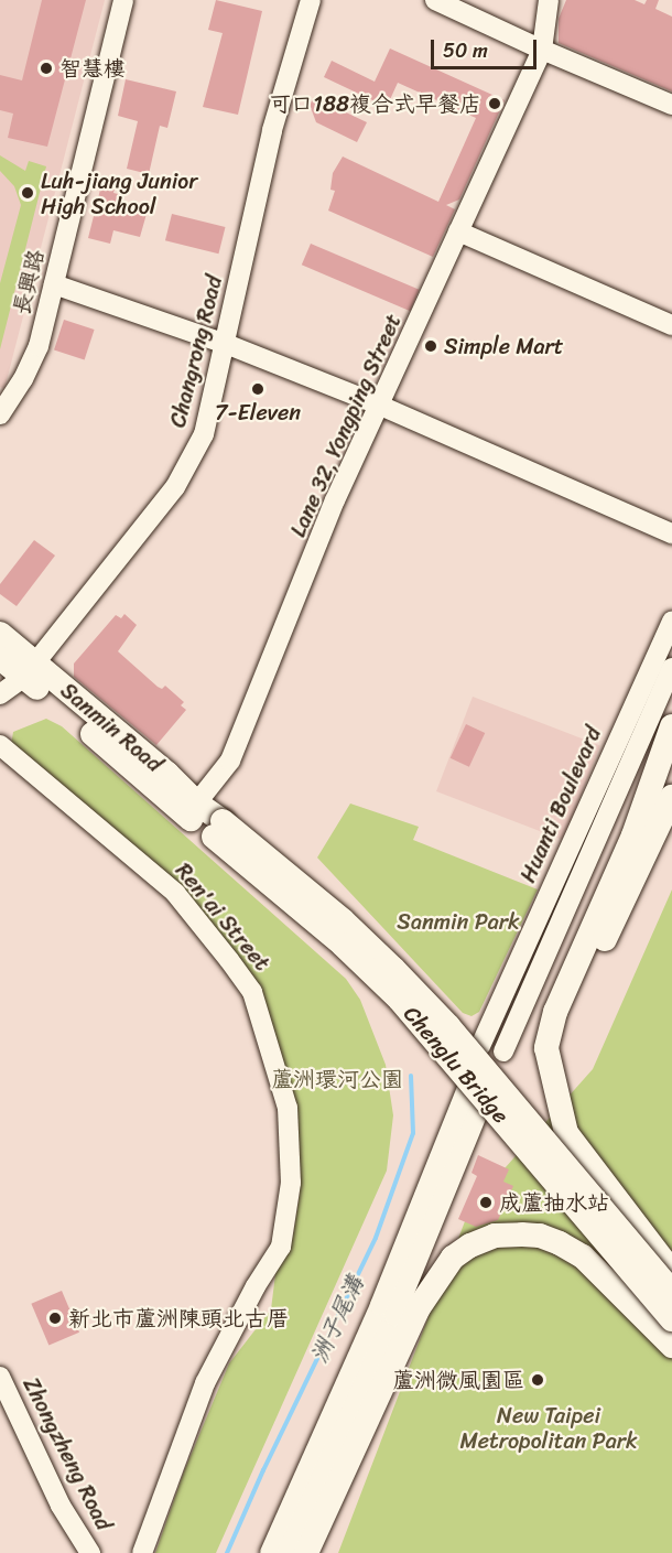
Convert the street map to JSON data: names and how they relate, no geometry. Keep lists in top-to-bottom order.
{
  "streets": {
    "main road": ["Sanmin Road", "Chenglu Bridge"],
    "street": [
      "長興路",
      "Changrong Road",
      "Lane 32, Yongping Street",
      "Huanti Boulevard",
      "Ren'ai Street",
      "Zhongzheng Road"
    ]
  },
  "crossings": [
    ["Changrong Road", "Sanmin Road"],
    ["Lane 32, Yongping Street", "Sanmin Road"],
    ["Sanmin Road", "Chenglu Bridge"]
  ],
  "water": ["洲子尾溝"],
  "parks": ["Sanmin Park", "蘆洲環河公園", "New Taipei Metropolitan Park"],
  "places": [
    "智慧樓",
    "可口188複合式早餐店",
    "Luh-jiang Junior High School",
    "Simple Mart",
    "7-Eleven",
    "成蘆抽水站",
    "新北市蘆洲陳頭北古厝",
    "蘆洲微風園區"
  ],
  "scale_bar": "50 m"
}
